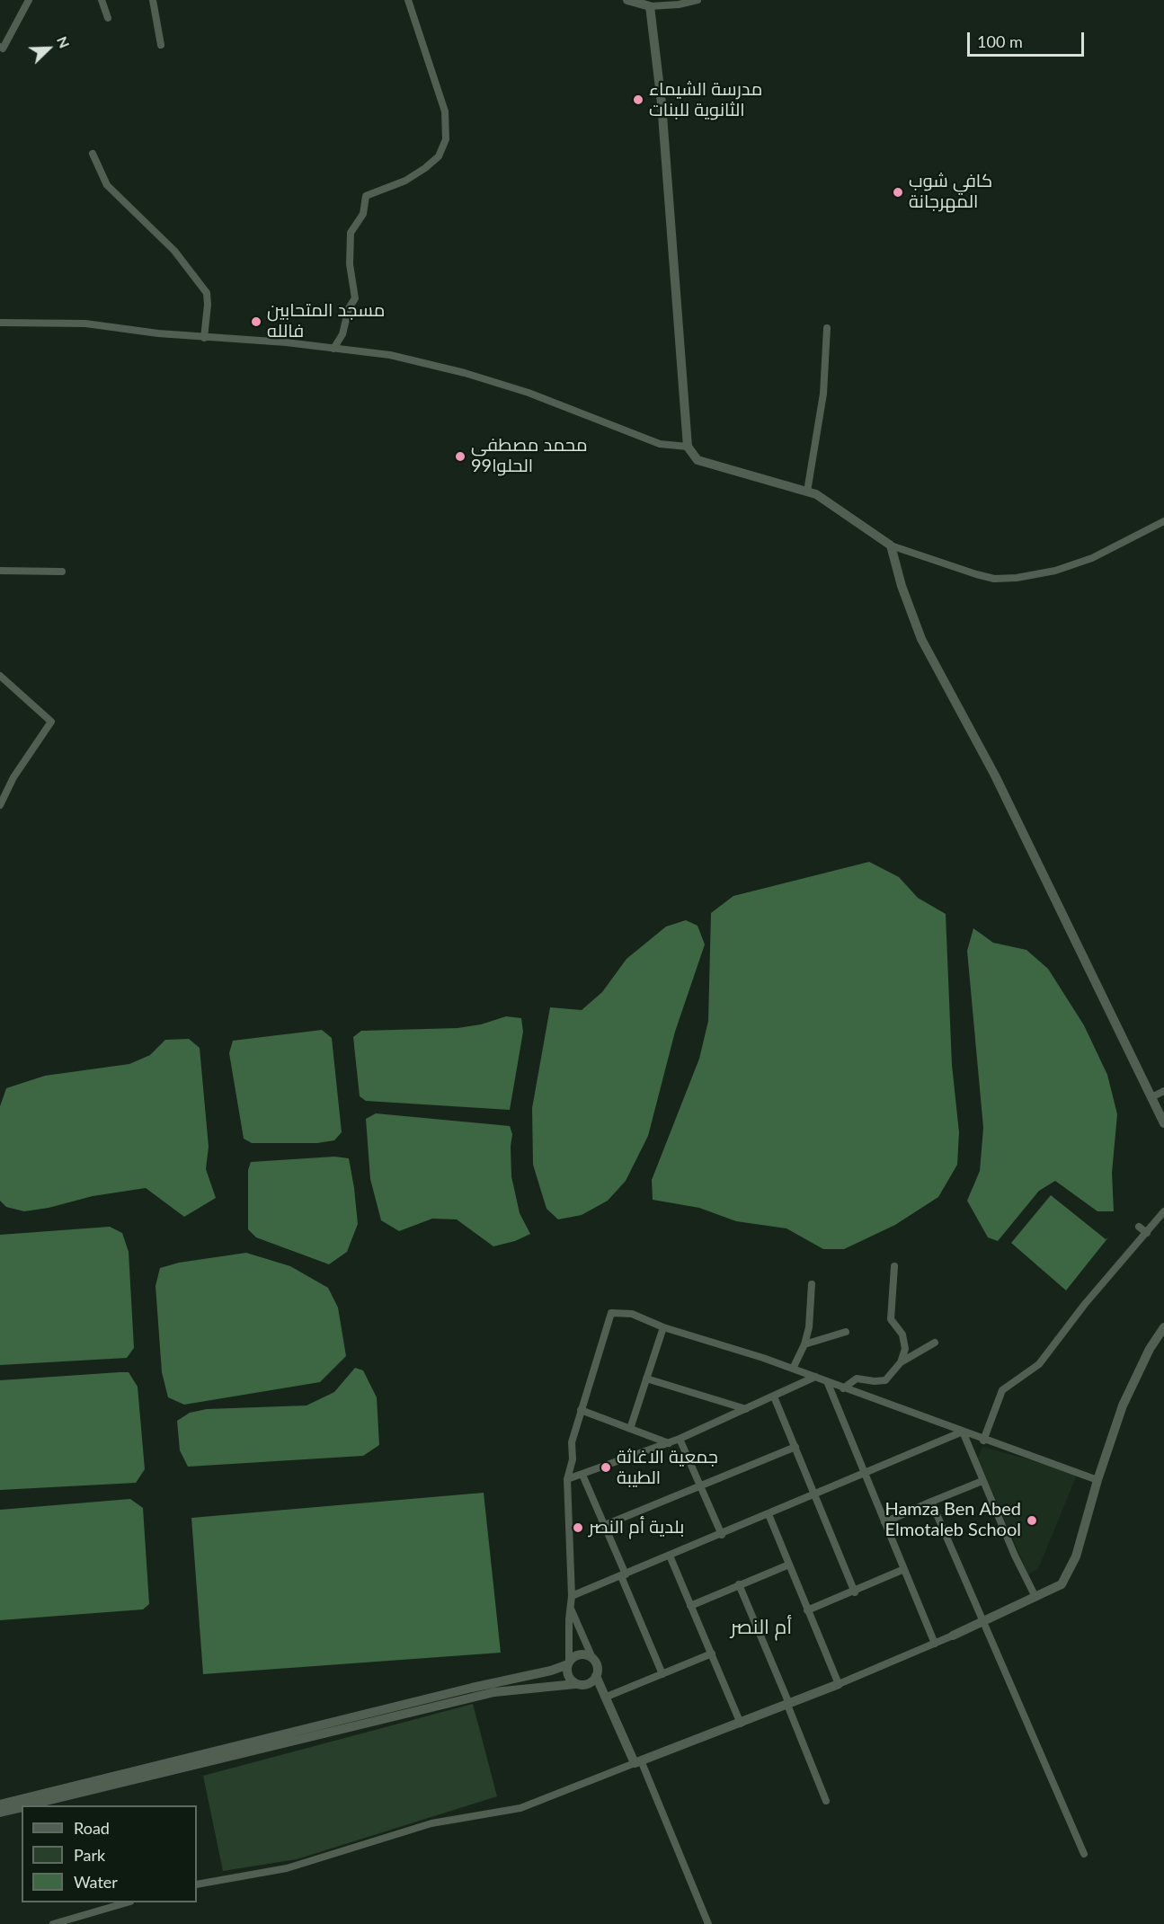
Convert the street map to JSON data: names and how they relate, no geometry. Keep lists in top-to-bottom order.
{
  "districts": ["أم النصر"],
  "places": [
    "مدرسة الشيماء الثانوية للبنات",
    "كافي شوب المهرجانة",
    "مسجد المتحابين فالله",
    "محمد مصطفى الحلوا99",
    "جمعية الاغاثة الطيبة",
    "Hamza Ben Abed Elmotaleb School",
    "بلدية أم النصر"
  ],
  "legend": ["Road", "Park", "Water"],
  "scale_bar": "100 m",
  "north": "top right"
}
